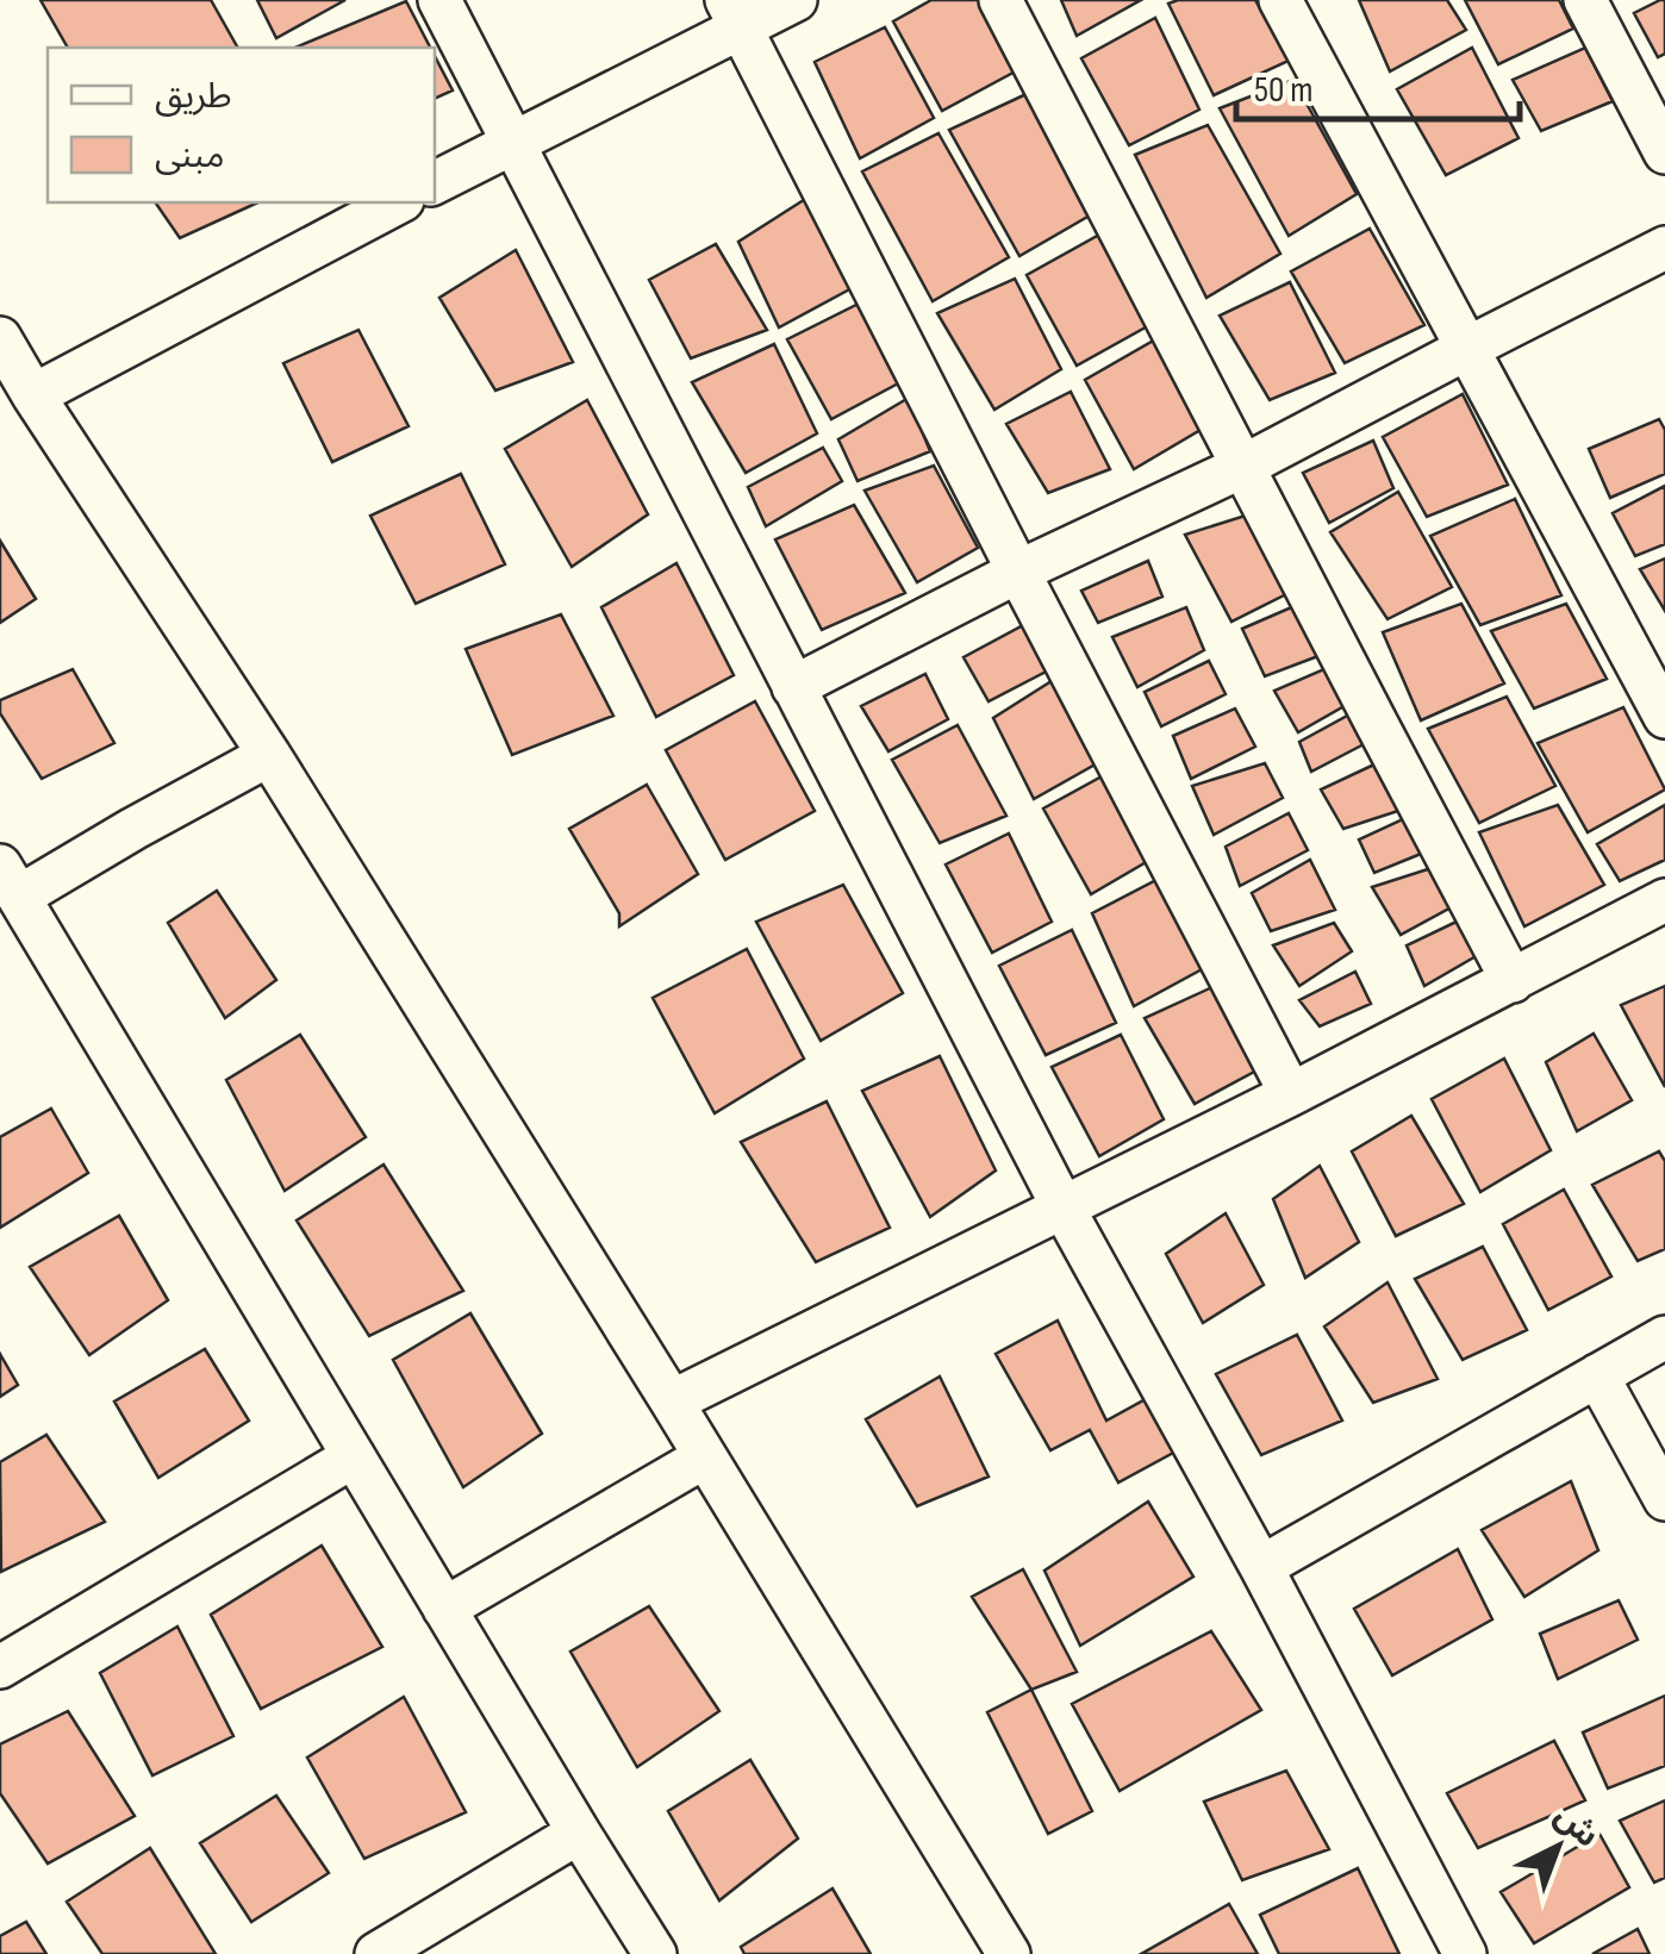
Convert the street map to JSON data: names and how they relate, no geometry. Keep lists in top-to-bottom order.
{
  "legend": ["طريق", "مبنى"],
  "scale_bar": "50 m",
  "north": "top right"
}
